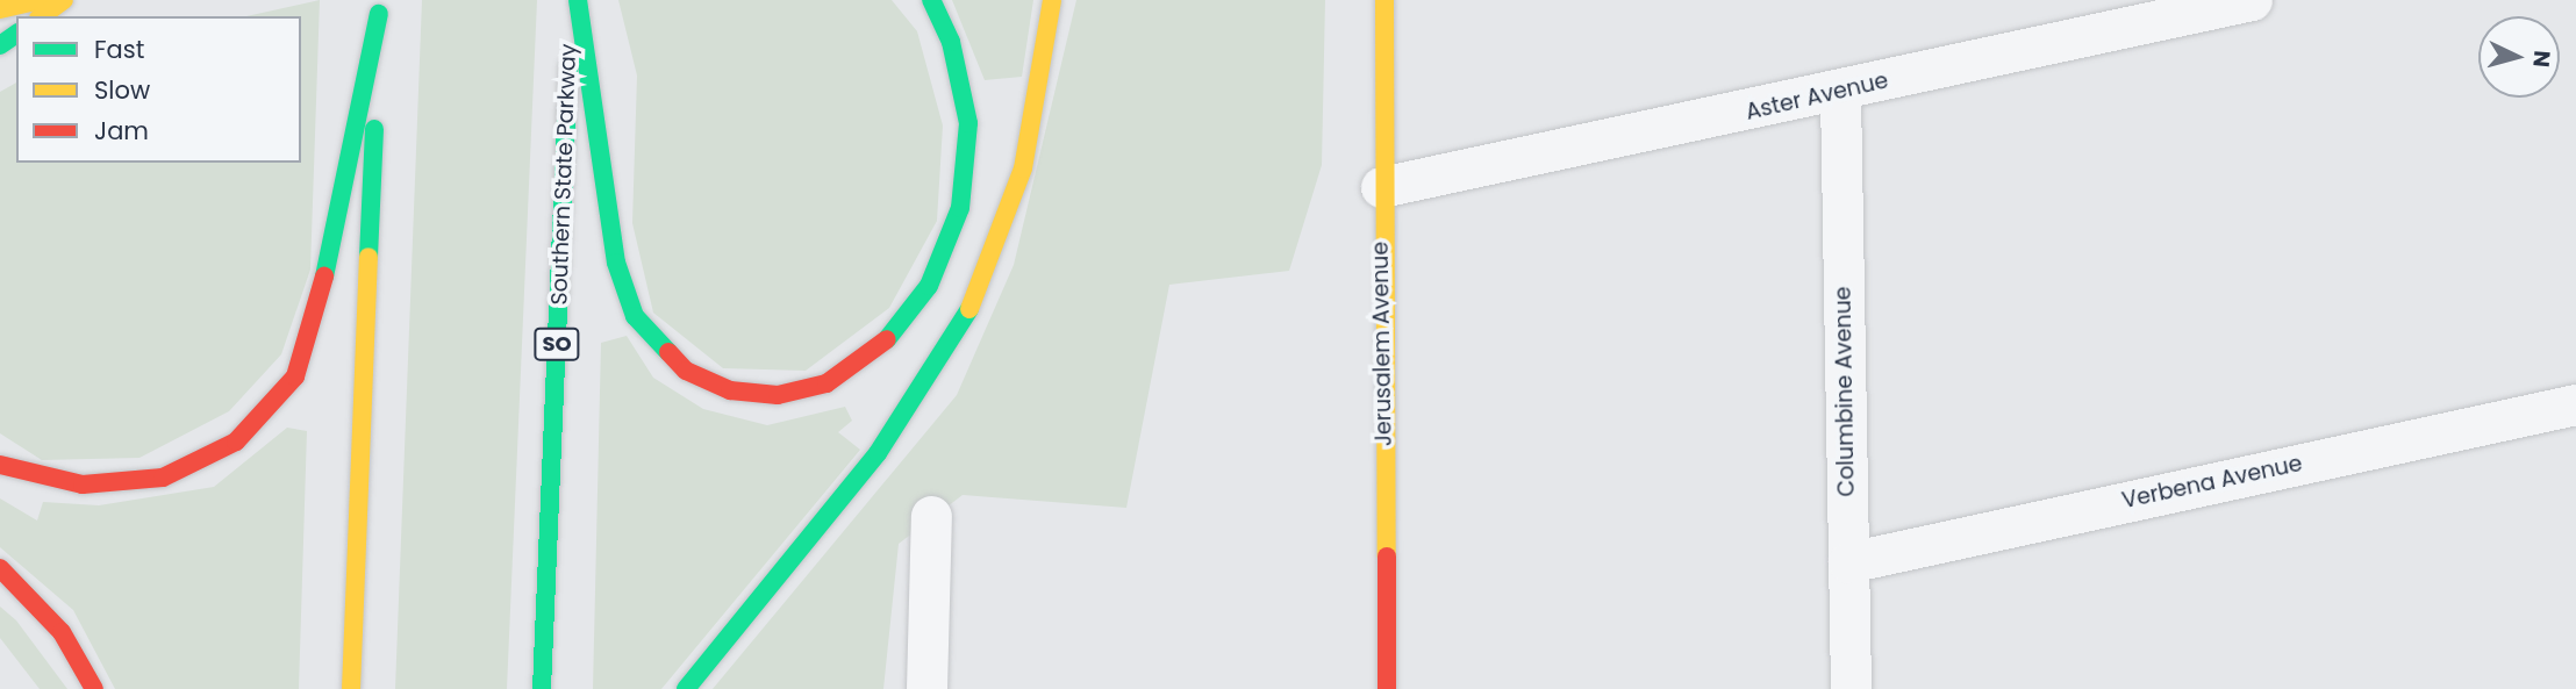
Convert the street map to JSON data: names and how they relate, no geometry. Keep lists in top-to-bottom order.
{
  "streets": {
    "main road": ["Southern State Parkway", "SO", "Jerusalem Avenue"],
    "street": ["Aster Avenue", "Columbine Avenue", "Verbena Avenue"]
  },
  "crossings": [
    ["Aster Avenue", "Jerusalem Avenue"],
    ["Aster Avenue", "Columbine Avenue"],
    ["Columbine Avenue", "Verbena Avenue"]
  ],
  "legend": ["Fast", "Slow", "Jam"],
  "north": "right"
}
